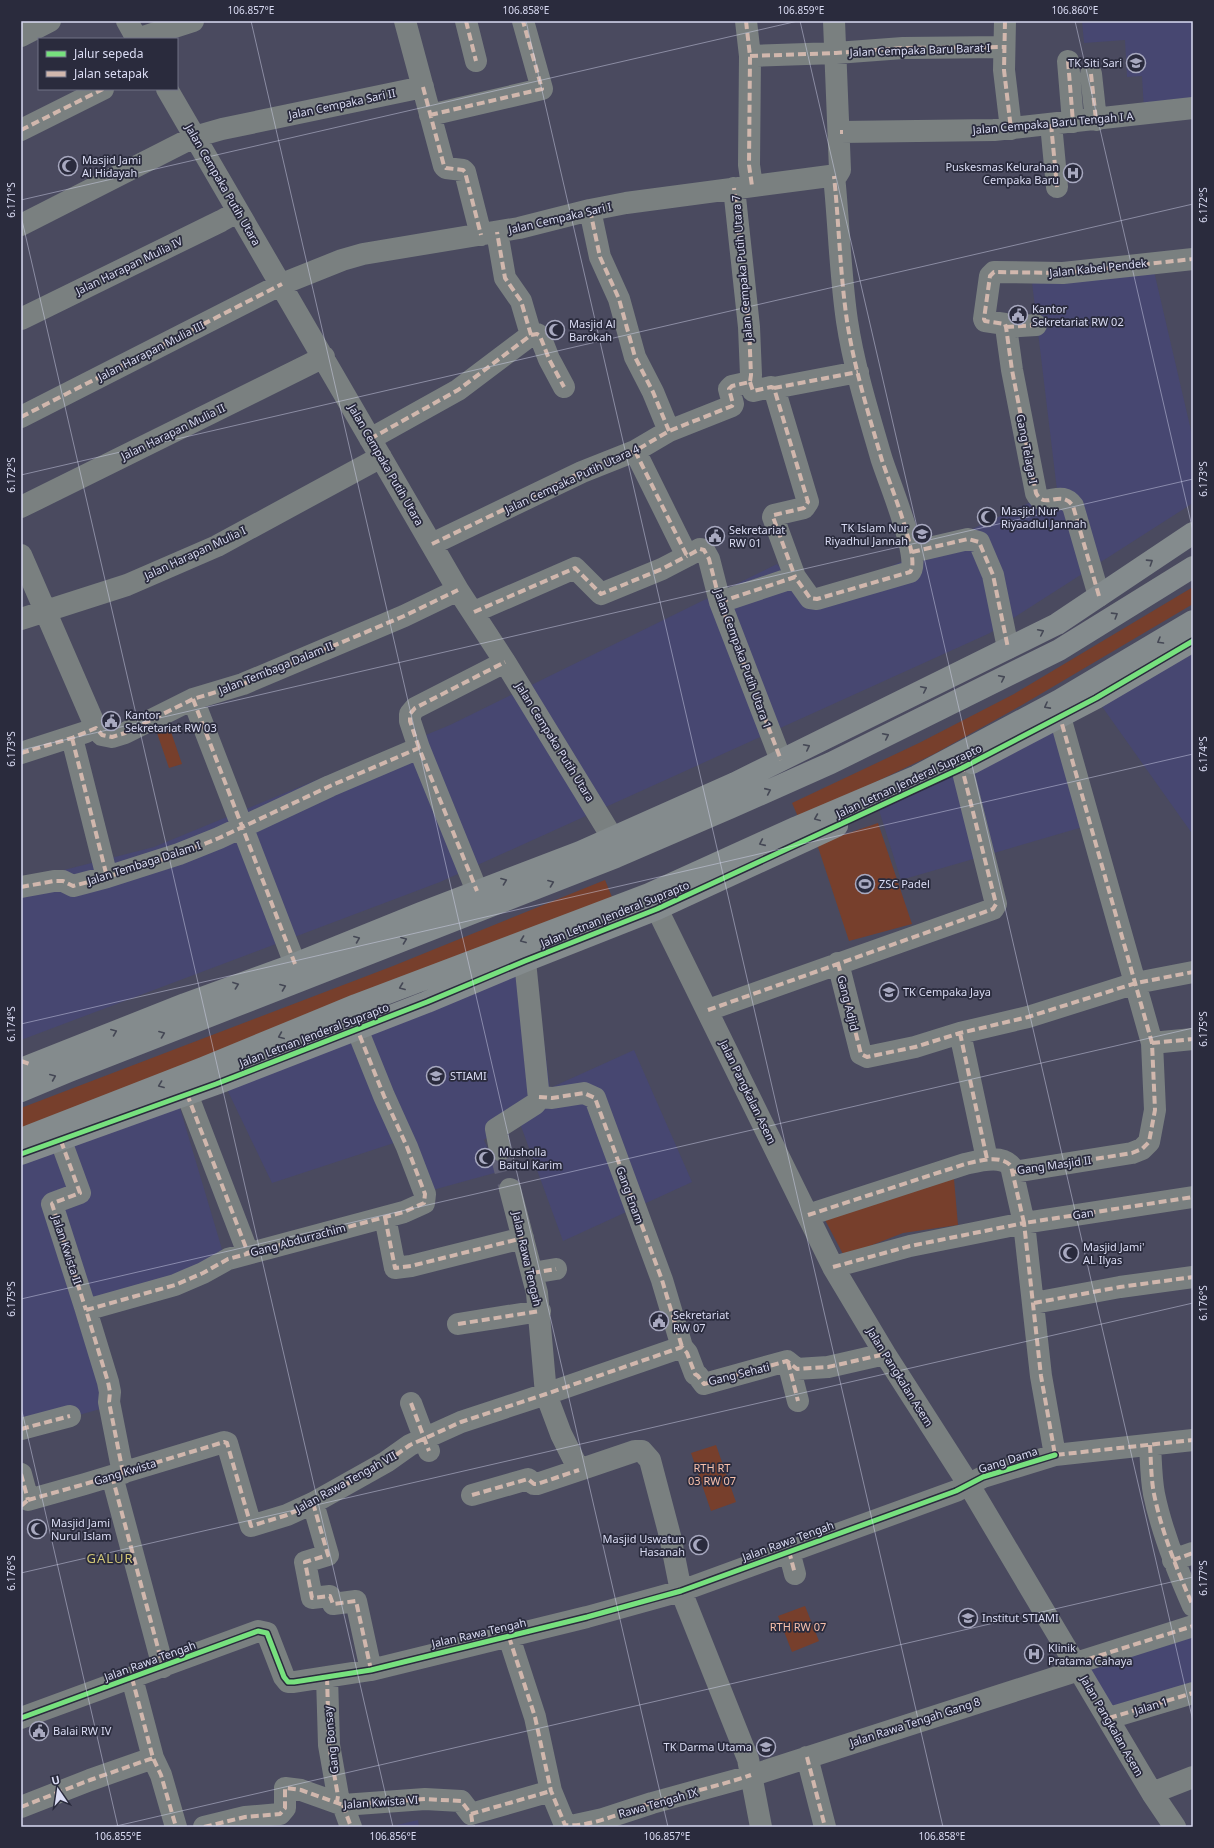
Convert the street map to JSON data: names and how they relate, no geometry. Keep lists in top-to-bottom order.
{
  "streets": {
    "main road": ["Jalan Letnan Jenderal Suprapto"],
    "street": [
      "Jalan Cempaka Baru Barat I",
      "Jalan Cempaka Sari II",
      "Jalan Cempaka Baru Tengah I A",
      "Jalan Cempaka Putih Utara",
      "Jalan Cempaka Sari I",
      "Jalan Harapan Mulia IV",
      "Jalan Cempaka Putih Utara 7",
      "Jalan Kabel Pendek",
      "Jalan Harapan Mulia III",
      "Jalan Harapan Mulia II",
      "Gang Telaga I",
      "Jalan Cempaka Putih Utara 4",
      "Jalan Harapan Mulia I",
      "Jalan Cempaka Putih Utara 1",
      "Jalan Tembaga Dalam II",
      "Jalan Tembaga Dalam I",
      "Gang Adjid",
      "Jalan Pangkalan Asem",
      "Gang Masjid II",
      "Gang Enam",
      "Gan",
      "Gang Abdurrachim",
      "Jalan Kwista II",
      "Jalan Rawa Tengah",
      "Gang Sehati",
      "Gang Dama",
      "Gang Kwista",
      "Jalan Rawa Tengah VII",
      "Jalan 1",
      "Jalan Rawa Tengah Gang 8",
      "Gang Bonsay",
      "Jalan Kwista VI",
      "Rawa Tengah IX"
    ]
  },
  "crossings": [
    ["Jalan Cempaka Baru Barat I", "Jalan Cempaka Putih Utara 7"],
    ["Jalan Cempaka Sari II", "Jalan Cempaka Putih Utara"],
    ["Jalan Cempaka Putih Utara", "Jalan Cempaka Sari I"],
    ["Jalan Cempaka Putih Utara", "Jalan Harapan Mulia IV"],
    ["Jalan Cempaka Putih Utara", "Jalan Harapan Mulia III"],
    ["Jalan Cempaka Putih Utara", "Jalan Harapan Mulia II"],
    ["Jalan Cempaka Putih Utara", "Jalan Cempaka Putih Utara 4"],
    ["Jalan Cempaka Putih Utara", "Jalan Harapan Mulia I"],
    ["Jalan Cempaka Putih Utara", "Jalan Tembaga Dalam II"],
    ["Jalan Cempaka Sari I", "Jalan Cempaka Putih Utara 7"],
    ["Jalan Cempaka Sari I", "Jalan Harapan Mulia III"],
    ["Jalan Cempaka Putih Utara 7", "Jalan Cempaka Putih Utara 4"],
    ["Jalan Kabel Pendek", "Gang Telaga I"],
    ["Jalan Letnan Jenderal Suprapto", "Jalan Pangkalan Asem"],
    ["Jalan Letnan Jenderal Suprapto", "Gang Masjid II"],
    ["Jalan Letnan Jenderal Suprapto", "Gang Abdurrachim"],
    ["Jalan Letnan Jenderal Suprapto", "Jalan Kwista II"],
    ["Gang Adjid", "Jalan Pangkalan Asem"],
    ["Gang Adjid", "Gang Masjid II"],
    ["Jalan Pangkalan Asem", "Gang Masjid II"],
    ["Jalan Pangkalan Asem", "Gan"],
    ["Jalan Pangkalan Asem", "Jalan Rawa Tengah"],
    ["Jalan Pangkalan Asem", "Gang Dama"],
    ["Jalan Pangkalan Asem", "Jalan 1"],
    ["Jalan Pangkalan Asem", "Jalan Rawa Tengah Gang 8"],
    ["Gang Enam", "Gang Sehati"],
    ["Gang Abdurrachim", "Jalan Kwista II"],
    ["Jalan Rawa Tengah", "Gang Dama"],
    ["Jalan Rawa Tengah", "Jalan Rawa Tengah VII"],
    ["Jalan Rawa Tengah", "Gang Bonsay"],
    ["Gang Kwista", "Jalan Rawa Tengah VII"],
    ["Jalan Rawa Tengah Gang 8", "Rawa Tengah IX"],
    ["Gang Bonsay", "Jalan Kwista VI"],
    ["Jalan Kwista VI", "Rawa Tengah IX"]
  ],
  "districts": ["GALUR"],
  "parks": ["RTH RT 03 RW 07", "RTH RW 07"],
  "places": {
    "school or university": [
      "TK Siti Sari",
      "TK Islam Nur Riyadhul Jannah",
      "TK Cempaka Jaya",
      "STIAMI",
      "Institut STIAMI",
      "TK Darma Utama"
    ],
    "mosque": [
      "Masjid Jami Al Hidayah",
      "Masjid Al Barokah",
      "Masjid Nur Riyaadlul Jannah",
      "Musholla Baitul Karim",
      "Masjid Jami' AL Ilyas",
      "Masjid Jami Nurul Islam",
      "Masjid Uswatun Hasanah"
    ],
    "hospital": ["Puskesmas Kelurahan Cempaka Baru", "Klinik Pratama Cahaya"],
    "public building": [
      "Kantor Sekretariat RW 02",
      "Sekretariat RW 01",
      "Kantor Sekretariat RW 03",
      "Sekretariat RW 07",
      "Balai RW IV"
    ],
    "sports": ["ZSC Padel"]
  },
  "legend": ["Jalur sepeda", "Jalan setapak"],
  "north": "top",
  "coordinates": [
    "106.857°E",
    "106.858°E",
    "106.859°E",
    "106.860°E",
    "6.171°S",
    "6.172°S",
    "6.173°S",
    "6.174°S",
    "6.175°S",
    "6.176°S",
    "6.177°S",
    "106.855°E",
    "106.856°E"
  ]
}
